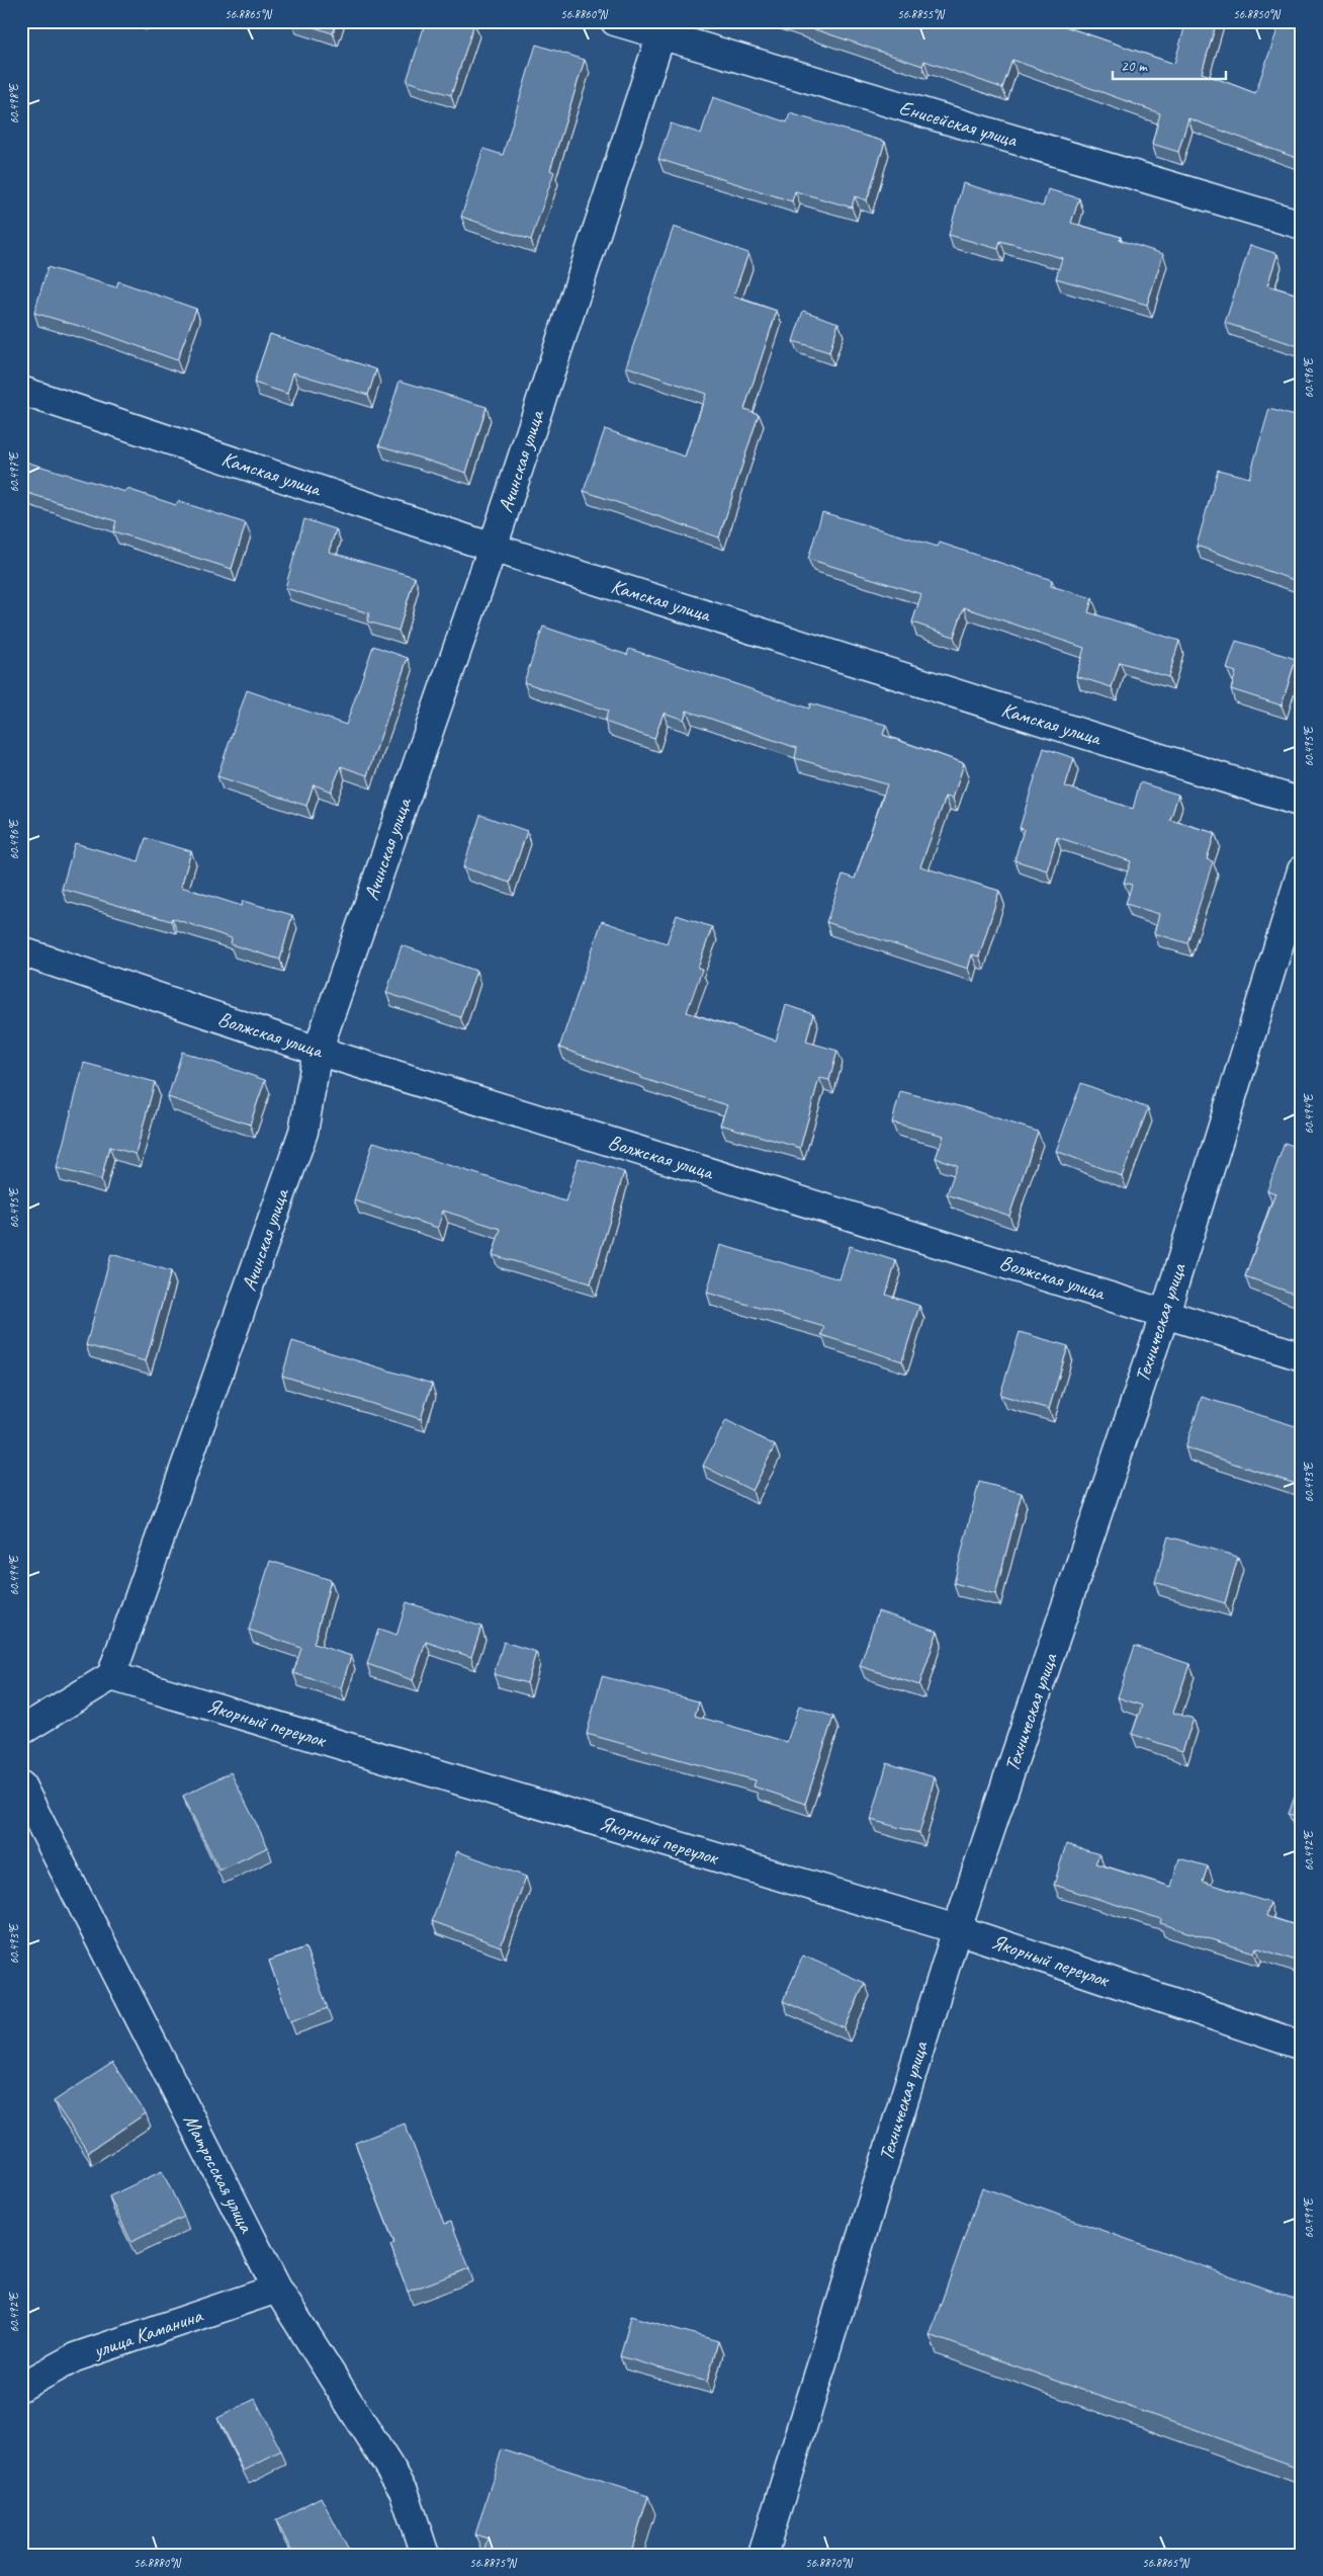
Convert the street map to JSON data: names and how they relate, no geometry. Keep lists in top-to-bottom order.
{
  "streets": {
    "street": [
      "Енисейская улица",
      "Ачинская улица",
      "Камская улица",
      "Волжская улица",
      "Техническая улица",
      "Якорный переулок",
      "Матросская улица",
      "улица Каманина"
    ]
  },
  "crossings": [
    ["Енисейская улица", "Ачинская улица"],
    ["Ачинская улица", "Камская улица"],
    ["Ачинская улица", "Волжская улица"],
    ["Ачинская улица", "Якорный переулок"],
    ["Волжская улица", "Техническая улица"],
    ["Техническая улица", "Якорный переулок"],
    ["Матросская улица", "улица Каманина"]
  ],
  "scale_bar": "20 m",
  "coordinates": [
    "56.8865°N",
    "56.8860°N",
    "56.8855°N",
    "56.8850°N",
    "60.498°E",
    "60.496°E",
    "60.497°E",
    "60.495°E",
    "60.494°E",
    "60.493°E",
    "60.492°E",
    "60.491°E",
    "56.8880°N",
    "56.8875°N",
    "56.8870°N"
  ]
}
